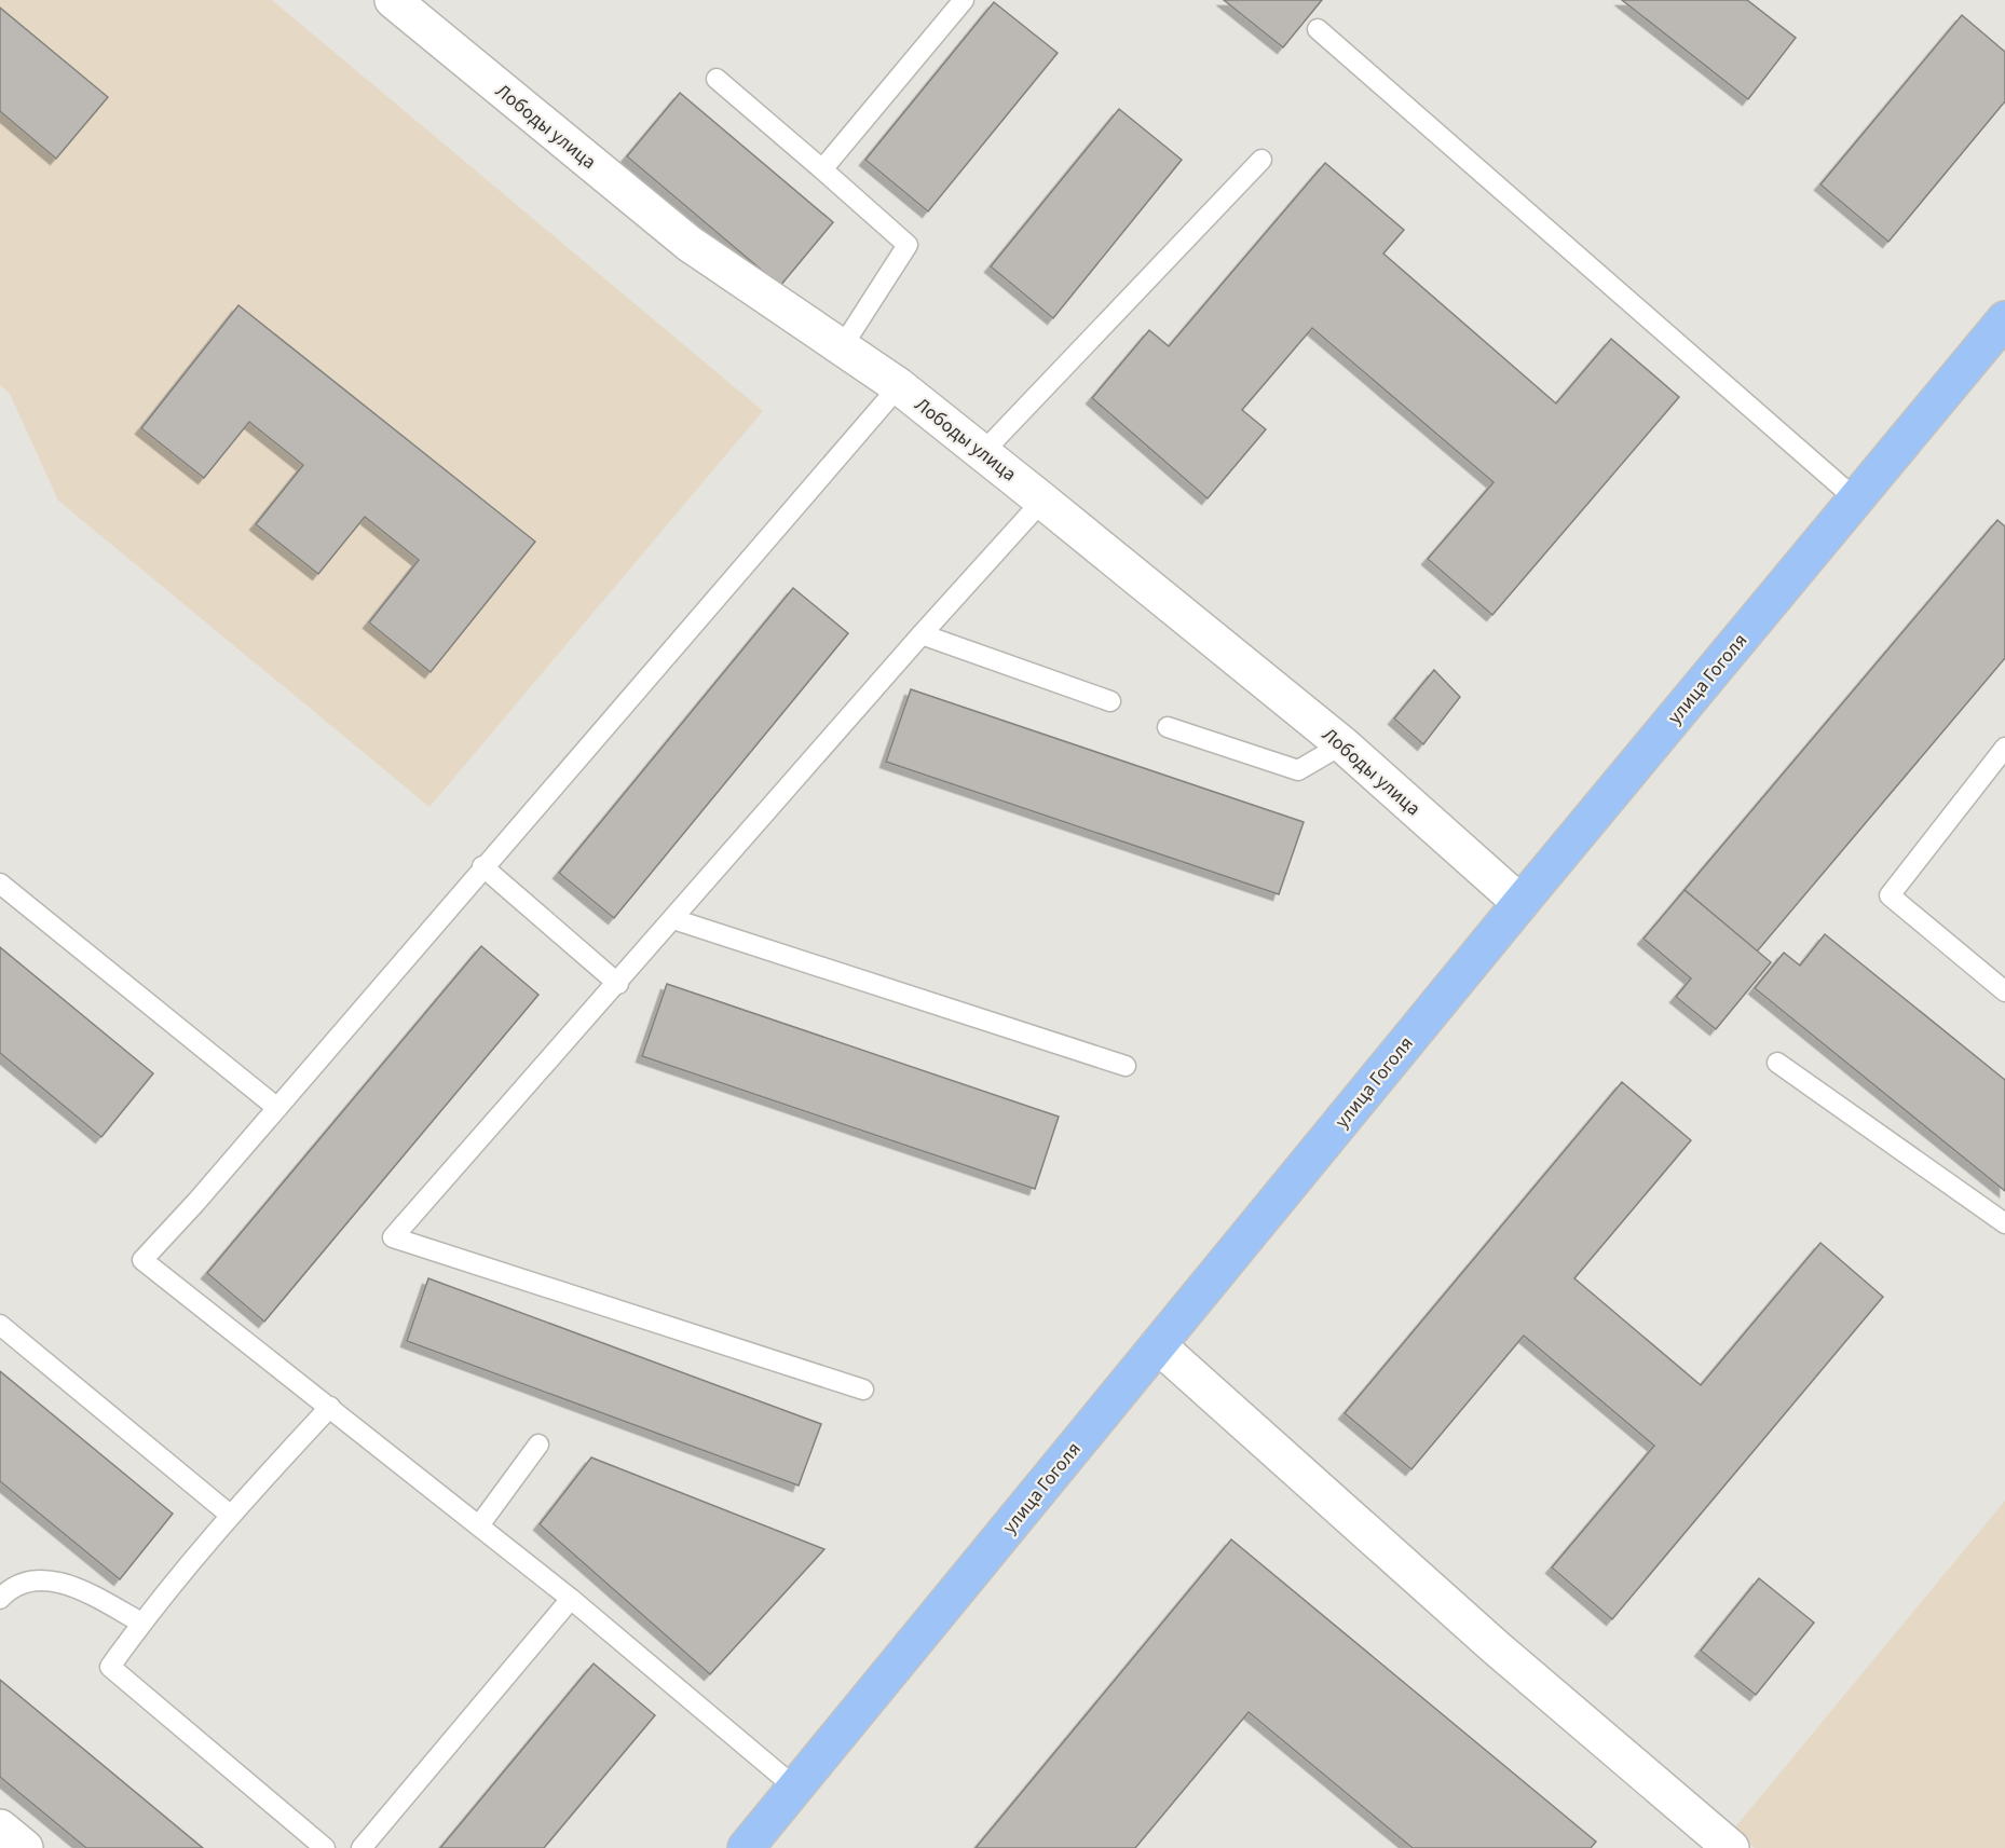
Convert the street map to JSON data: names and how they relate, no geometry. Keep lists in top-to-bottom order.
{
  "streets": {
    "highway": ["улица Гоголя"],
    "street": ["Лободы улица"]
  },
  "crossings": [
    ["Лободы улица", "улица Гоголя"]
  ]
}
